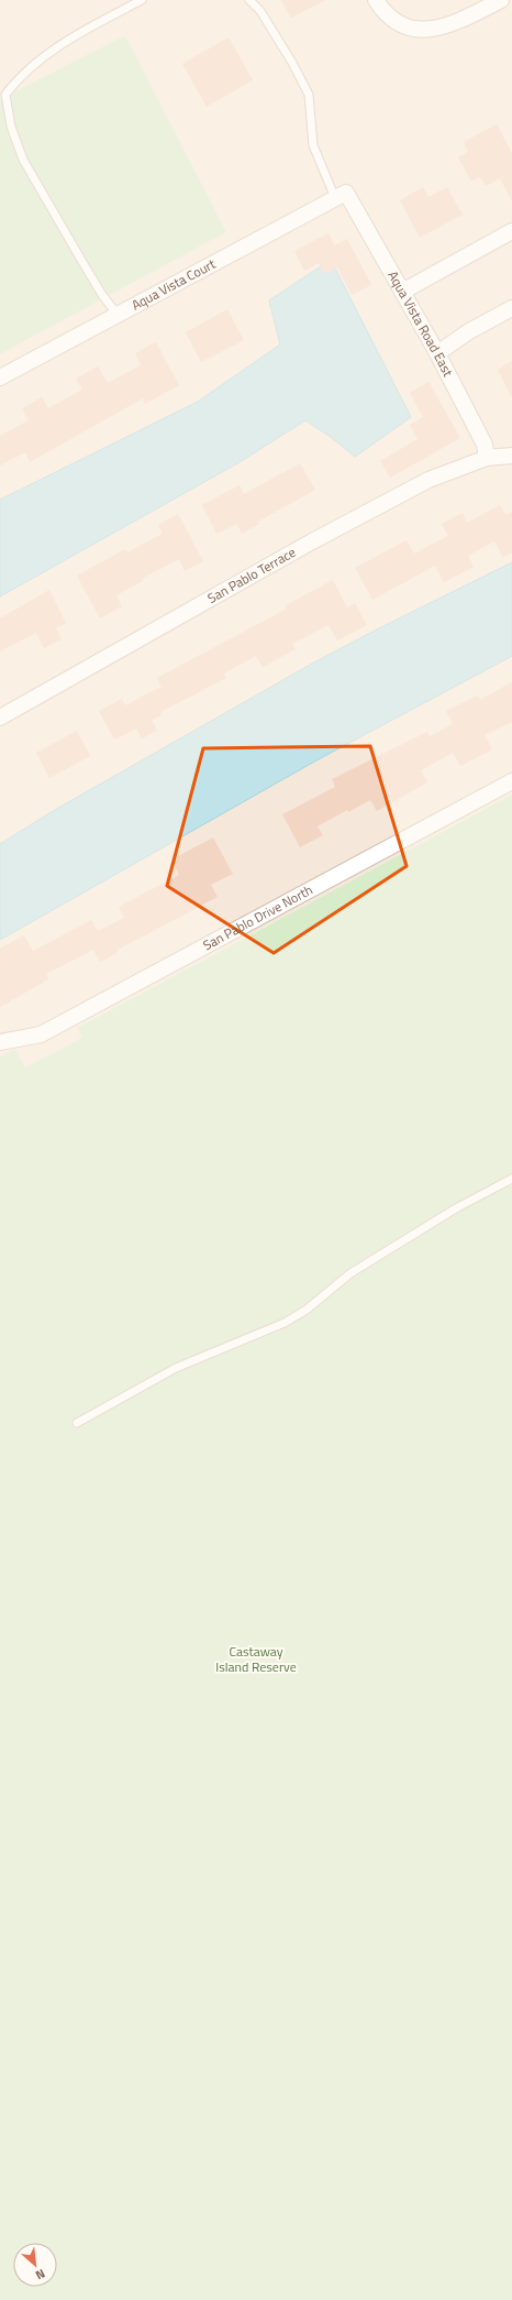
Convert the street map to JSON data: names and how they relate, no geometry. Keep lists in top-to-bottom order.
{
  "streets": {
    "street": [
      "Aqua Vista Court",
      "Aqua Vista Road East",
      "San Pablo Terrace",
      "San Pablo Drive North"
    ]
  },
  "crossings": [
    ["Aqua Vista Court", "Aqua Vista Road East"],
    ["Aqua Vista Road East", "San Pablo Terrace"]
  ],
  "parks": ["Castaway Island Reserve"],
  "north": "bottom right"
}
